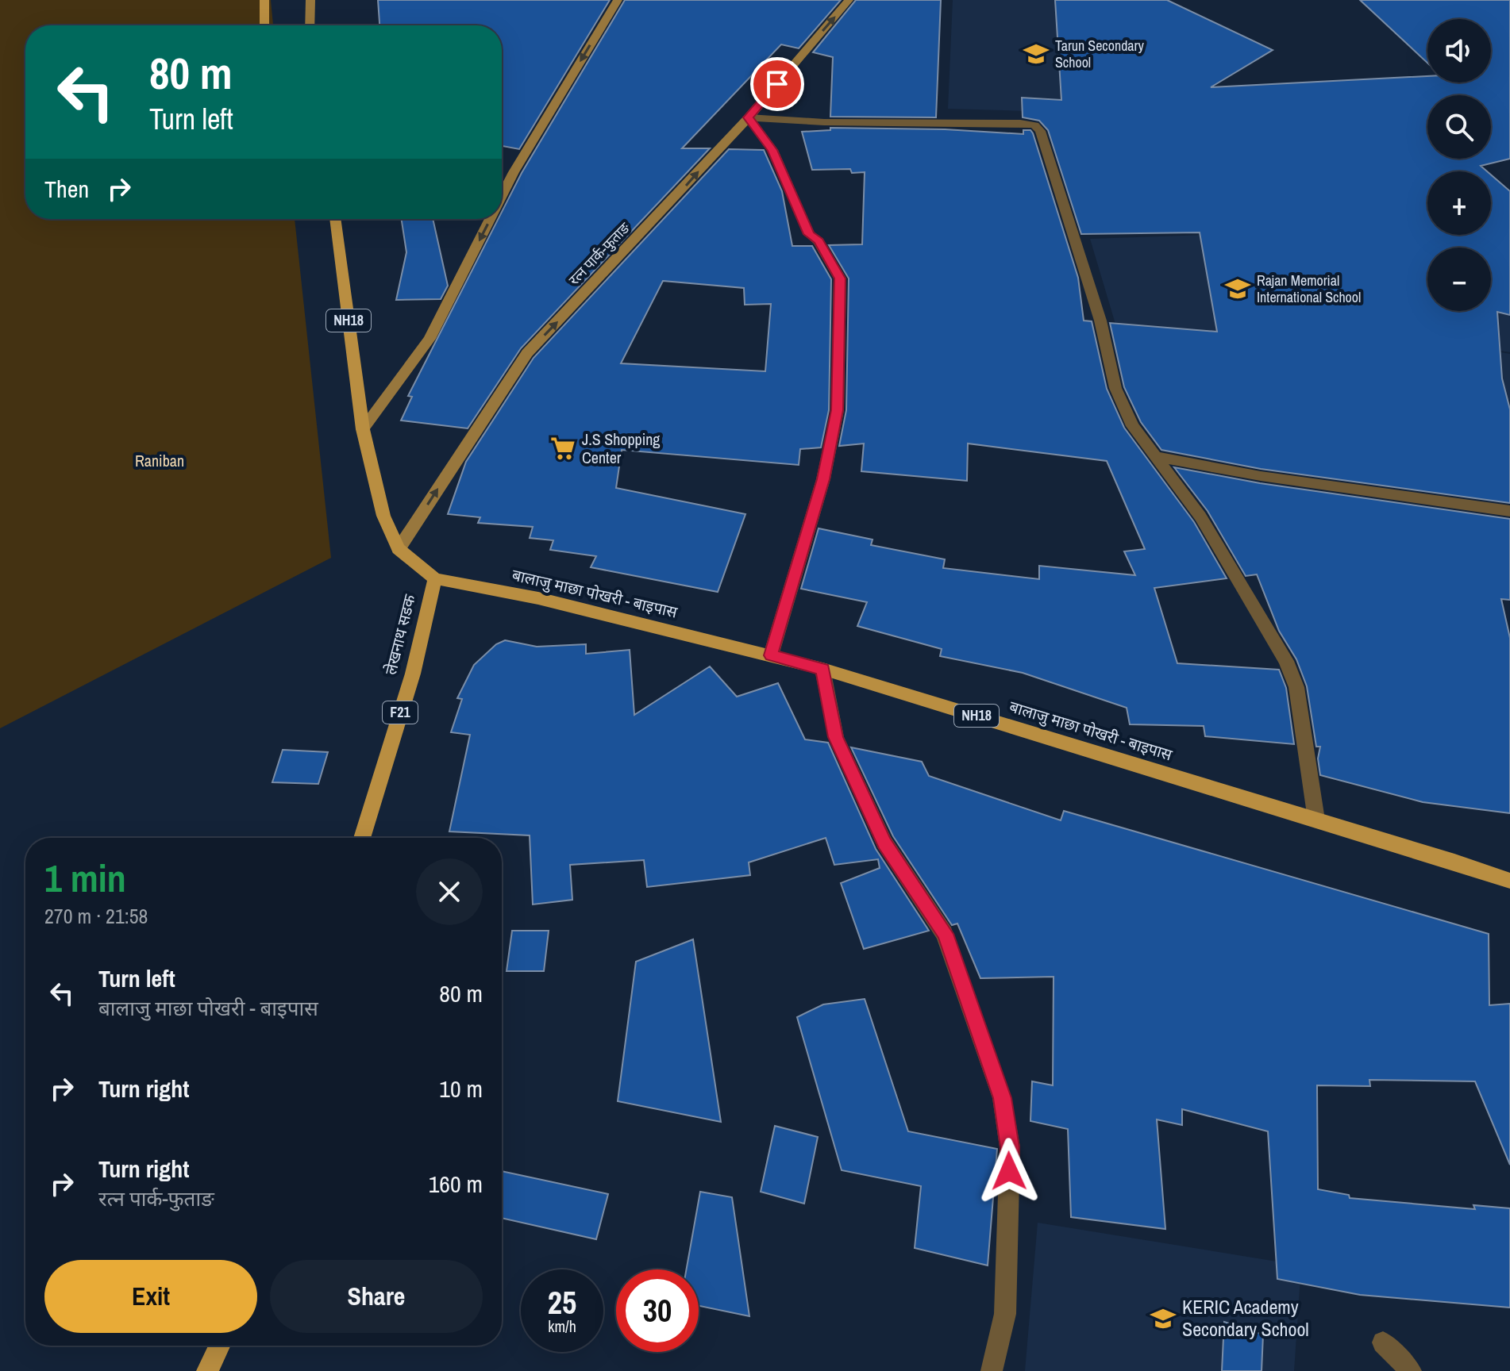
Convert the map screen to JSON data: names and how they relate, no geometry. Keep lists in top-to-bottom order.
{
  "streets": {
    "main road": [
      "NH18",
      "बालाजु माछा पोखरी - बाइपास",
      "लेखनाथ सडक",
      "F21"
    ],
    "street": ["रत्न पार्क-फुताङ"]
  },
  "crossings": [
    ["रत्न पार्क-फुताङ", "NH18"],
    ["NH18", "बालाजु माछा पोखरी - बाइपास"],
    ["NH18", "लेखनाथ सडक"],
    ["बालाजु माछा पोखरी - बाइपास", "लेखनाथ सडक"]
  ],
  "parks": ["Raniban"],
  "places": {
    "school or university": ["Tarun Secondary School", "Rajan Memorial International School", "KERIC Academy Secondary School"],
    "supermarket": ["J.S Shopping Center"]
  },
  "page": {
    "map_buttons": ["+", "−"],
    "turn": ["80 m", "Turn left"],
    "then": "Then",
    "heading": ["1 min", "270 m · 21:58"],
    "list": [
      {
        "name": "Turn left",
        "note": "बालाजु माछा पोखरी - बाइपास",
        "value": "80 m"
      },
      {
        "name": "Turn right",
        "value": "10 m"
      },
      {
        "name": "Turn right",
        "note": "रत्न पार्क-फुताङ",
        "value": "160 m"
      }
    ],
    "buttons": ["Exit", "Share"],
    "speed": "25 km/h",
    "limit": "30"
  }
}
